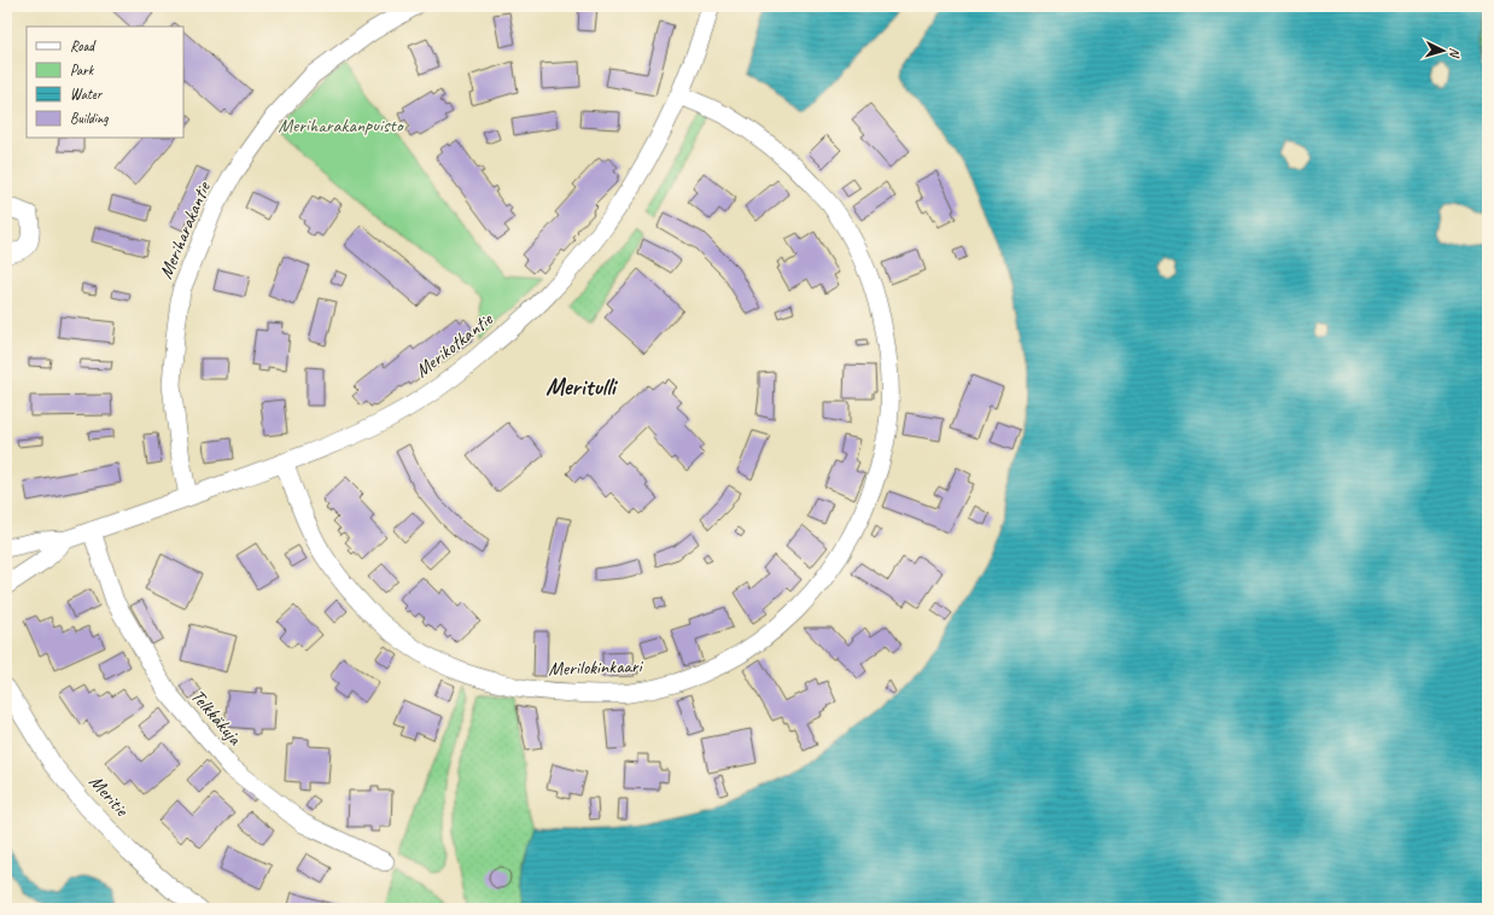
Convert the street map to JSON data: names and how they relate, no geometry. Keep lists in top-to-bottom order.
{
  "streets": {
    "street": [
      "Meriharakantie",
      "Merikotkantie",
      "Merilokinkaari",
      "Telkkäkuja",
      "Meritie"
    ]
  },
  "crossings": [
    ["Meriharakantie", "Merikotkantie"],
    ["Merikotkantie", "Merilokinkaari"],
    ["Merikotkantie", "Telkkäkuja"]
  ],
  "districts": ["Meritulli"],
  "parks": ["Meriharakanpuisto"],
  "legend": [
    "Road",
    "Park",
    "Water",
    "Building"
  ],
  "north": "right"
}
